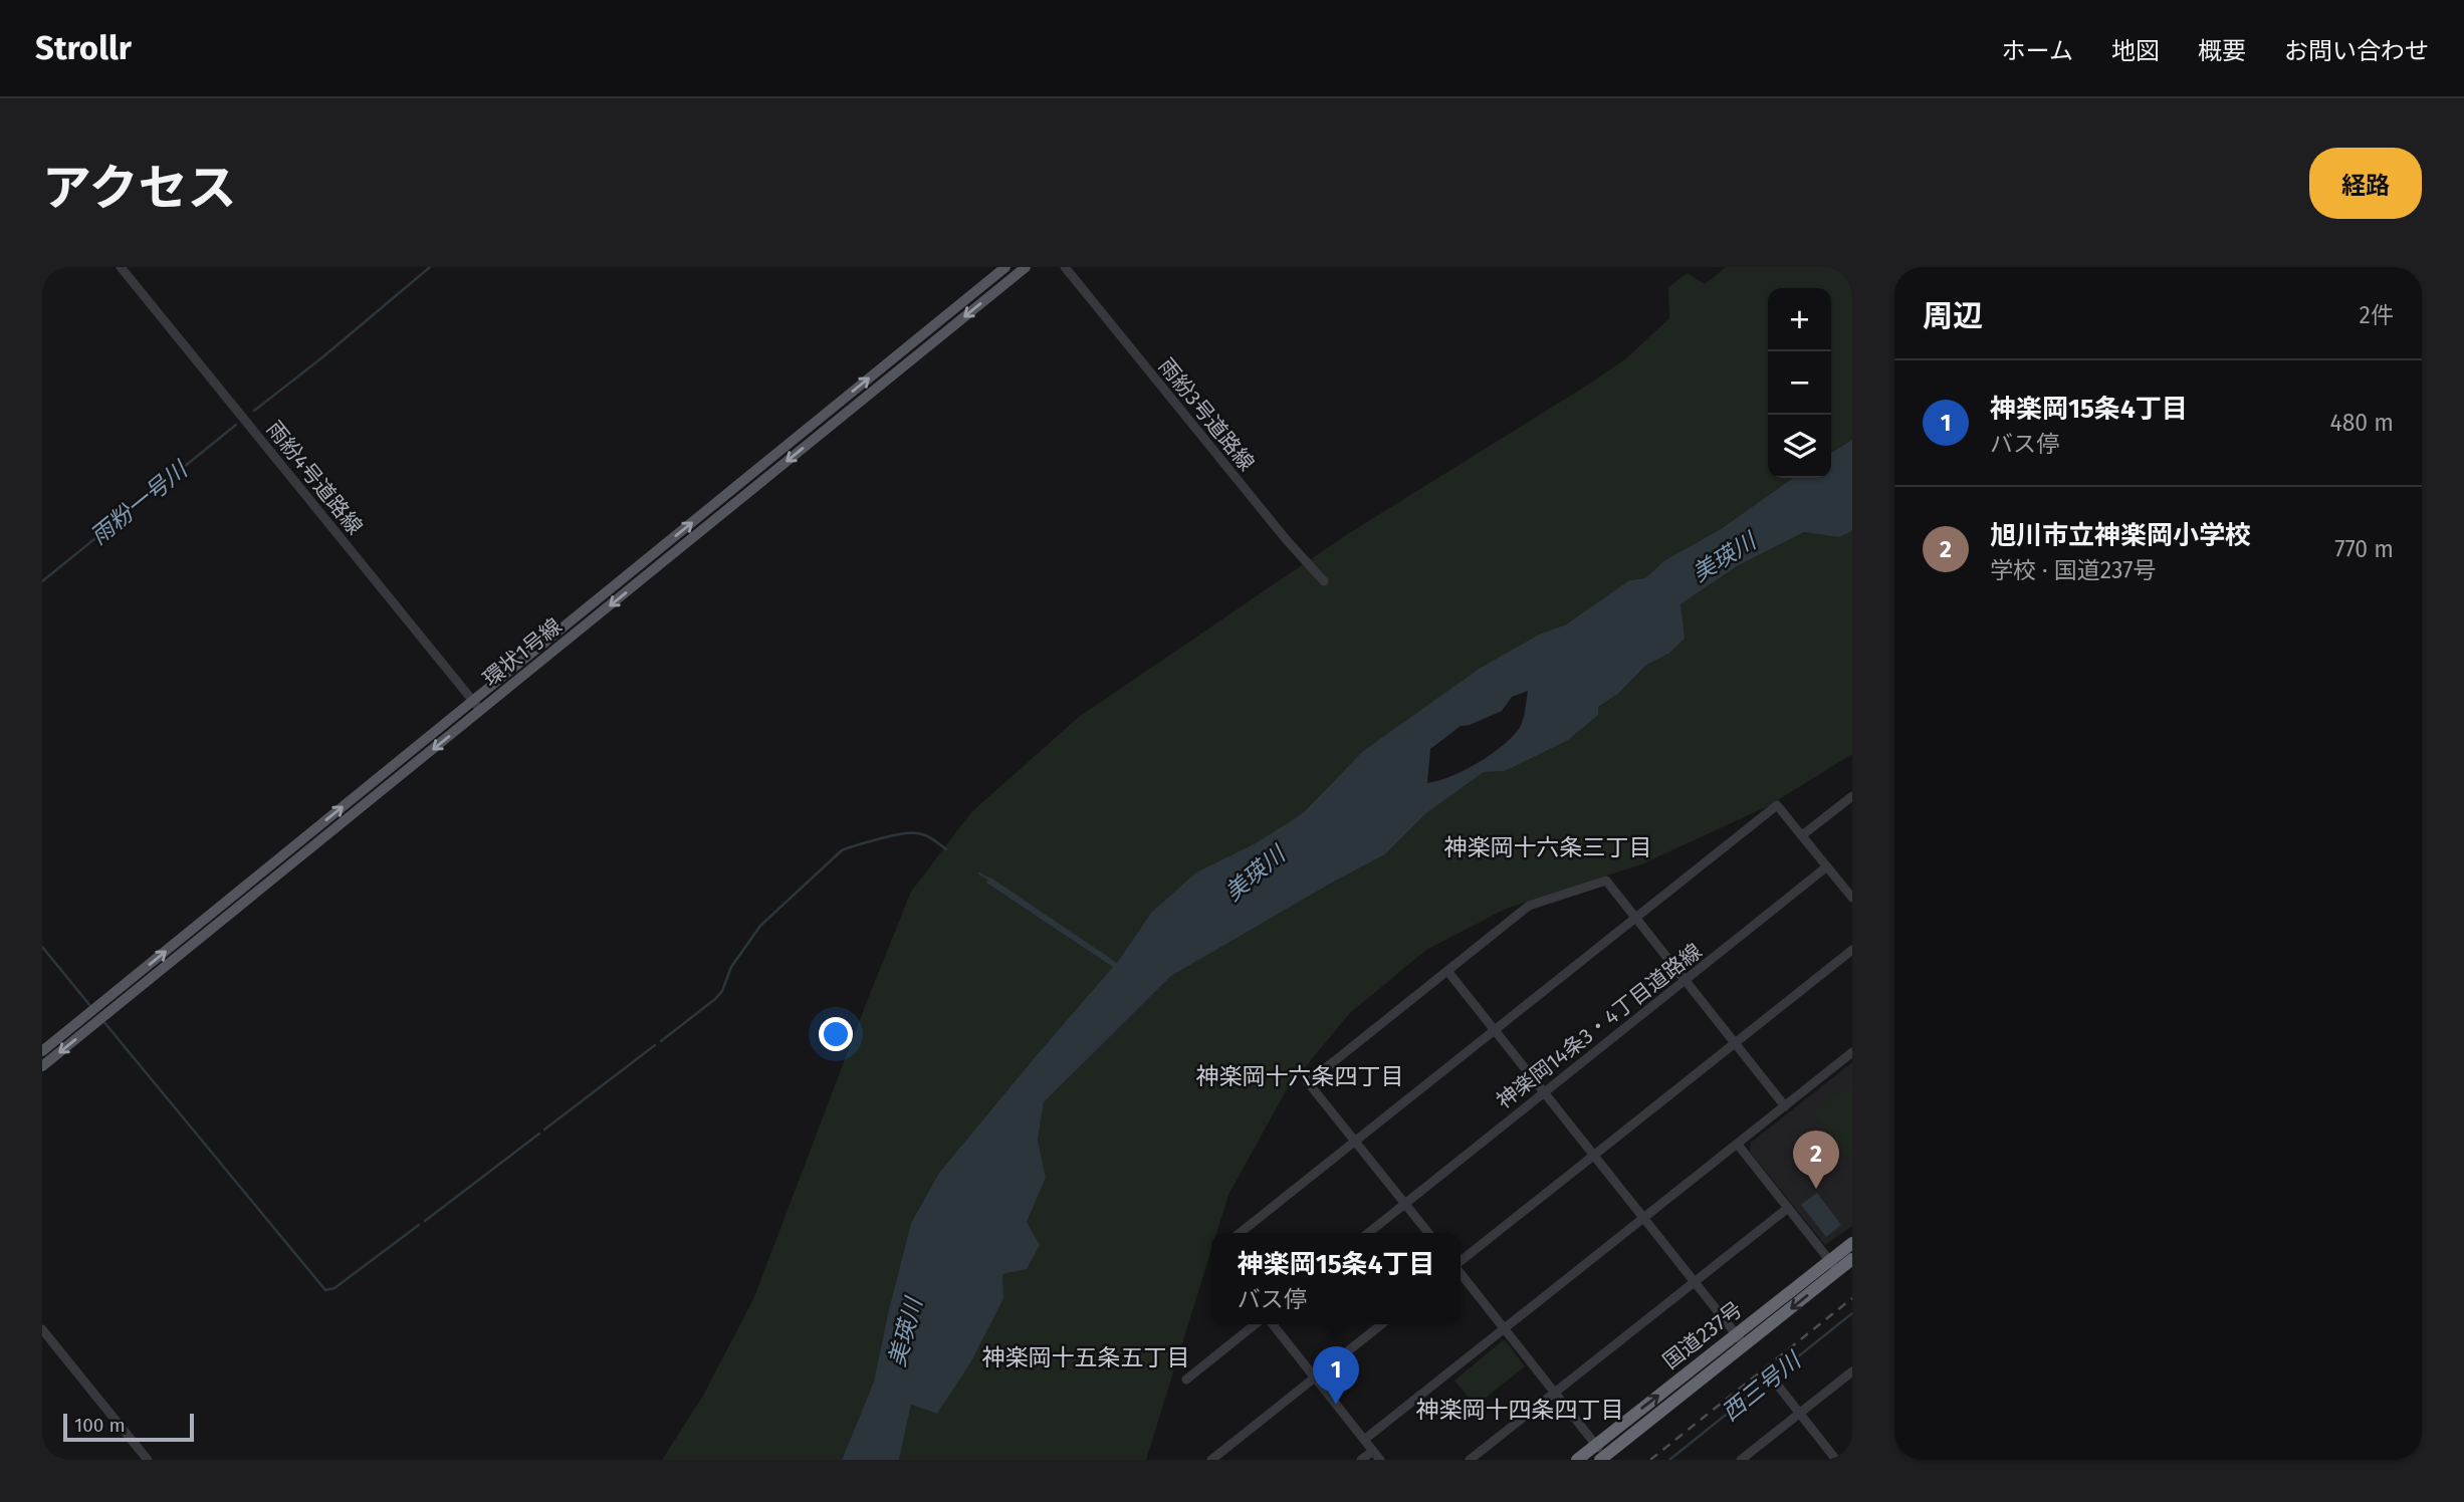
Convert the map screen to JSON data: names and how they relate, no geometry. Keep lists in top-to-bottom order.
{
  "streets": {
    "highway": ["国道237号"],
    "main road": ["環状1号線"],
    "street": ["雨紛3号道路線", "雨紛4号道路線", "神楽岡14条3・4丁目道路線"]
  },
  "crossings": [
    ["雨紛4号道路線", "環状1号線"]
  ],
  "districts": [
    "神楽岡十六条三丁目",
    "神楽岡十六条四丁目",
    "神楽岡十五条五丁目",
    "神楽岡十四条四丁目"
  ],
  "water": ["雨粉一号川", "美瑛川", "西三号川"],
  "scale_bar": "100 m",
  "page": {
    "header": "Strollr",
    "nav": [
      "ホーム",
      "地図",
      "概要",
      "お問い合わせ"
    ],
    "title": "アクセス",
    "buttons": "経路",
    "heading": ["周辺", "2件"],
    "map_buttons": ["+", "−"],
    "list": [
      {
        "mark": "1",
        "name": "神楽岡15条4丁目",
        "note": "バス停",
        "value": "480 m"
      },
      {
        "mark": "2",
        "name": "旭川市立神楽岡小学校",
        "note": "学校 · 国道237号",
        "value": "770 m"
      }
    ],
    "pins": ["2", "1"],
    "popup": ["神楽岡15条4丁目", "バス停"],
    "scale": "100 m"
  }
}
